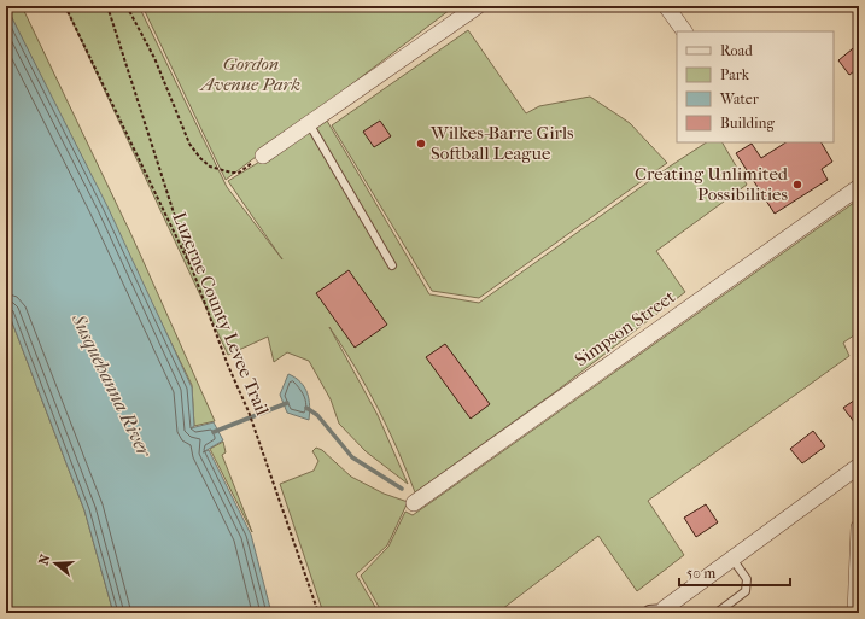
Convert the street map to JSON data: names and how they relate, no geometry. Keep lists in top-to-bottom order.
{
  "streets": {
    "street": ["Simpson Street"],
    "path": ["Luzerne County Levee Trail"]
  },
  "water": ["Susquehanna River"],
  "parks": ["Gordon Avenue Park"],
  "places": ["Wilkes-Barre Girls Softball League", "Creating Unlimited Possibilities"],
  "legend": [
    "Road",
    "Park",
    "Water",
    "Building"
  ],
  "scale_bar": "50 m",
  "north": "left"
}
